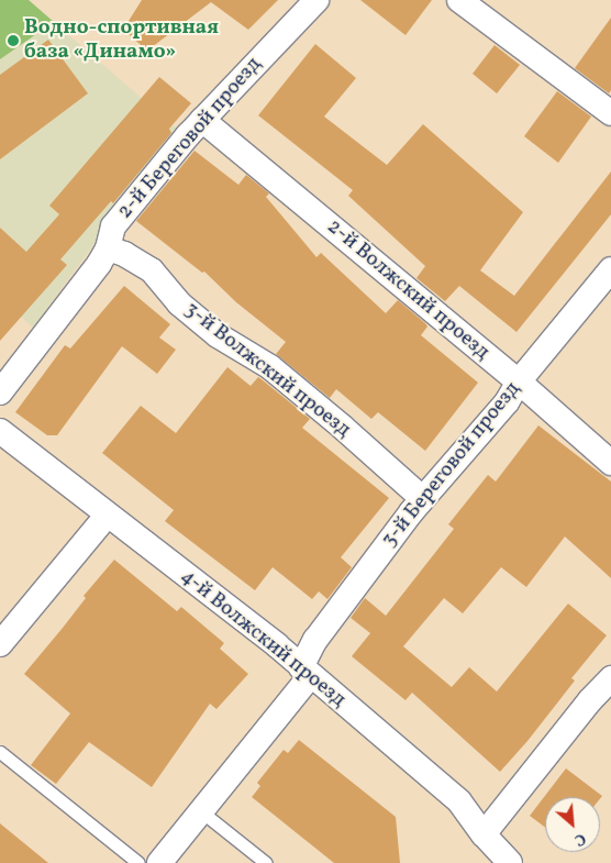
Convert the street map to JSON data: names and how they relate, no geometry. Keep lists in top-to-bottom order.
{
  "streets": {
    "street": [
      "2-й Береговой проезд",
      "2-й Волжский проезд",
      "3-й Волжский проезд",
      "3-й Береговой проезд",
      "4-й Волжский проезд"
    ]
  },
  "crossings": [
    ["2-й Береговой проезд", "2-й Волжский проезд"],
    ["2-й Береговой проезд", "3-й Волжский проезд"],
    ["2-й Волжский проезд", "3-й Береговой проезд"],
    ["3-й Волжский проезд", "3-й Береговой проезд"],
    ["3-й Береговой проезд", "4-й Волжский проезд"]
  ],
  "places": ["Водно-спортивная база «Динамо»"],
  "north": "bottom right"
}
